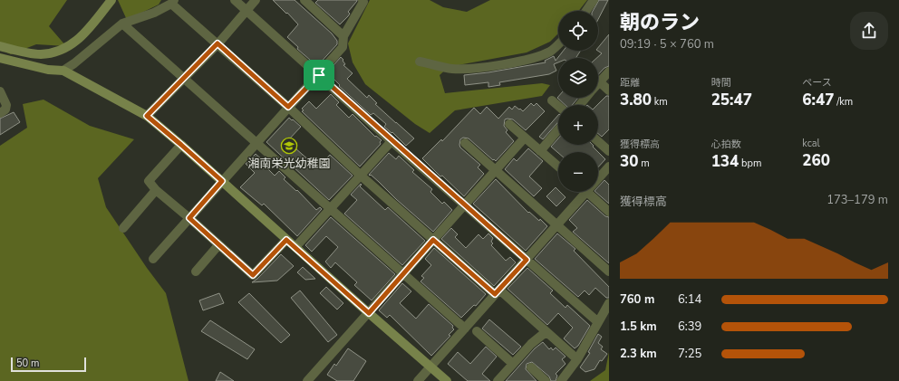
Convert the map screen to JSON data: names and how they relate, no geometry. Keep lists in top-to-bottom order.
{
  "places": {
    "school or university": ["湘南栄光幼稚園"]
  },
  "scale_bar": "50 m",
  "page": {
    "heading": ["朝のラン", "09:19 · 5 × 760 m"],
    "map_buttons": ["+", "−"],
    "stats": [
      ["距離", "3.80 km"],
      ["時間", "25:47"],
      ["ペース", "6:47 /km"],
      ["獲得標高", "30 m"],
      ["心拍数", "134 bpm"],
      ["kcal", "260"]
    ],
    "chart": ["獲得標高", "173–179 m"],
    "list": [
      {
        "name": "760 m",
        "note": "6:14"
      },
      {
        "name": "1.5 km",
        "note": "6:39"
      },
      {
        "name": "2.3 km",
        "note": "7:25"
      }
    ],
    "scale": "50 m"
  }
}
